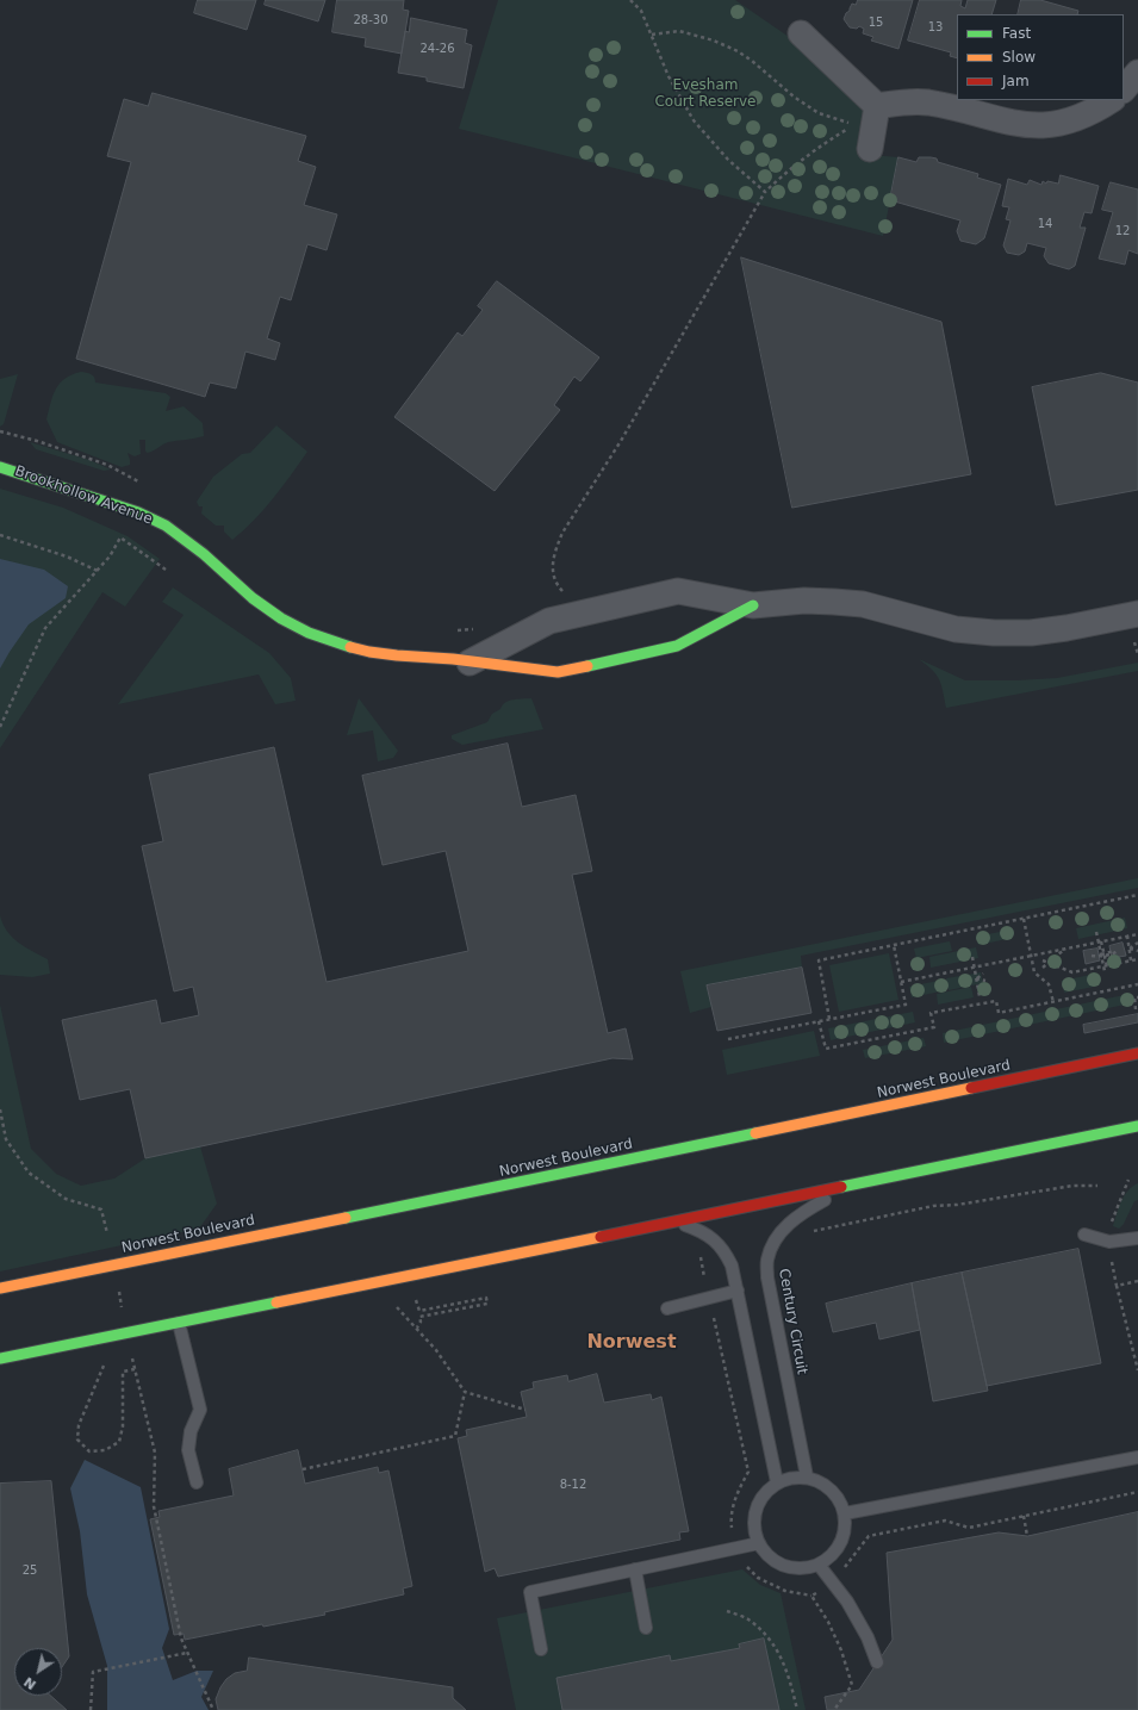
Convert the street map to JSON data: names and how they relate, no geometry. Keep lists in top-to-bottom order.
{
  "streets": {
    "main road": ["Brookhollow Avenue", "Norwest Boulevard"],
    "lane": ["Century Circuit"]
  },
  "districts": ["Norwest"],
  "parks": ["Evesham Court Reserve"],
  "house_numbers": [
    "28-30",
    "15",
    "13",
    "24-26",
    "14",
    "12",
    "8-12",
    "25"
  ],
  "legend": ["Fast", "Slow", "Jam"],
  "north": "bottom left"
}
